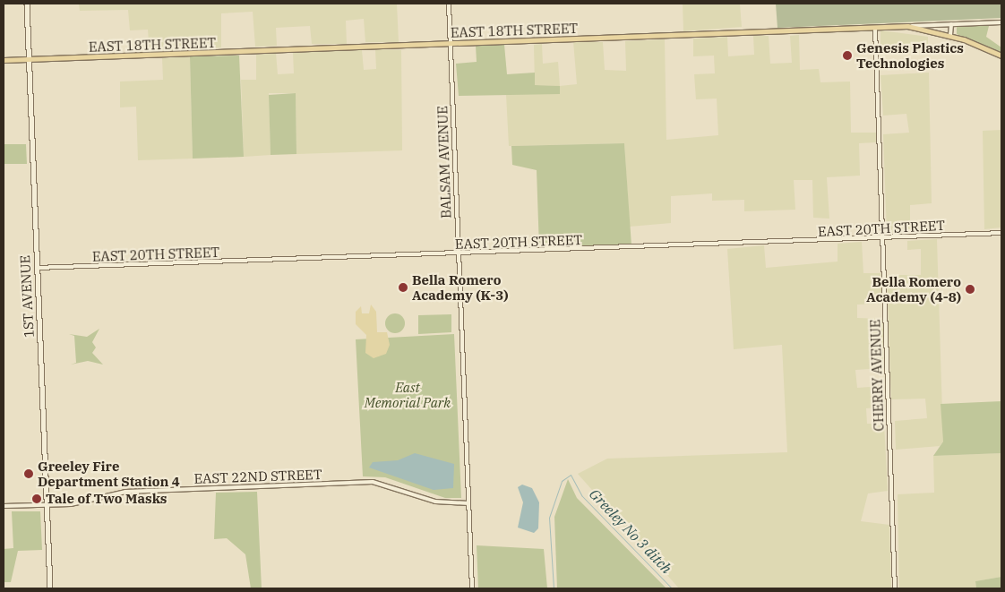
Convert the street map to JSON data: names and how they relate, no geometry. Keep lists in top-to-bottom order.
{
  "streets": {
    "main road": ["EAST 18TH STREET", "1ST AVENUE"],
    "street": [
      "BALSAM AVENUE",
      "EAST 20TH STREET",
      "CHERRY AVENUE",
      "EAST 22ND STREET"
    ]
  },
  "crossings": [
    ["EAST 18TH STREET", "BALSAM AVENUE"],
    ["EAST 18TH STREET", "1ST AVENUE"],
    ["EAST 18TH STREET", "CHERRY AVENUE"],
    ["BALSAM AVENUE", "EAST 20TH STREET"],
    ["BALSAM AVENUE", "EAST 22ND STREET"],
    ["EAST 20TH STREET", "1ST AVENUE"],
    ["EAST 20TH STREET", "CHERRY AVENUE"],
    ["1ST AVENUE", "EAST 22ND STREET"]
  ],
  "water": ["Greeley No 3 ditch"],
  "parks": ["East Memorial Park"],
  "places": [
    "Genesis Plastics Technologies",
    "Bella Romero Academy (K-3)",
    "Bella Romero Academy (4-8)",
    "Greeley Fire Department Station 4",
    "Tale of Two Masks"
  ]
}
